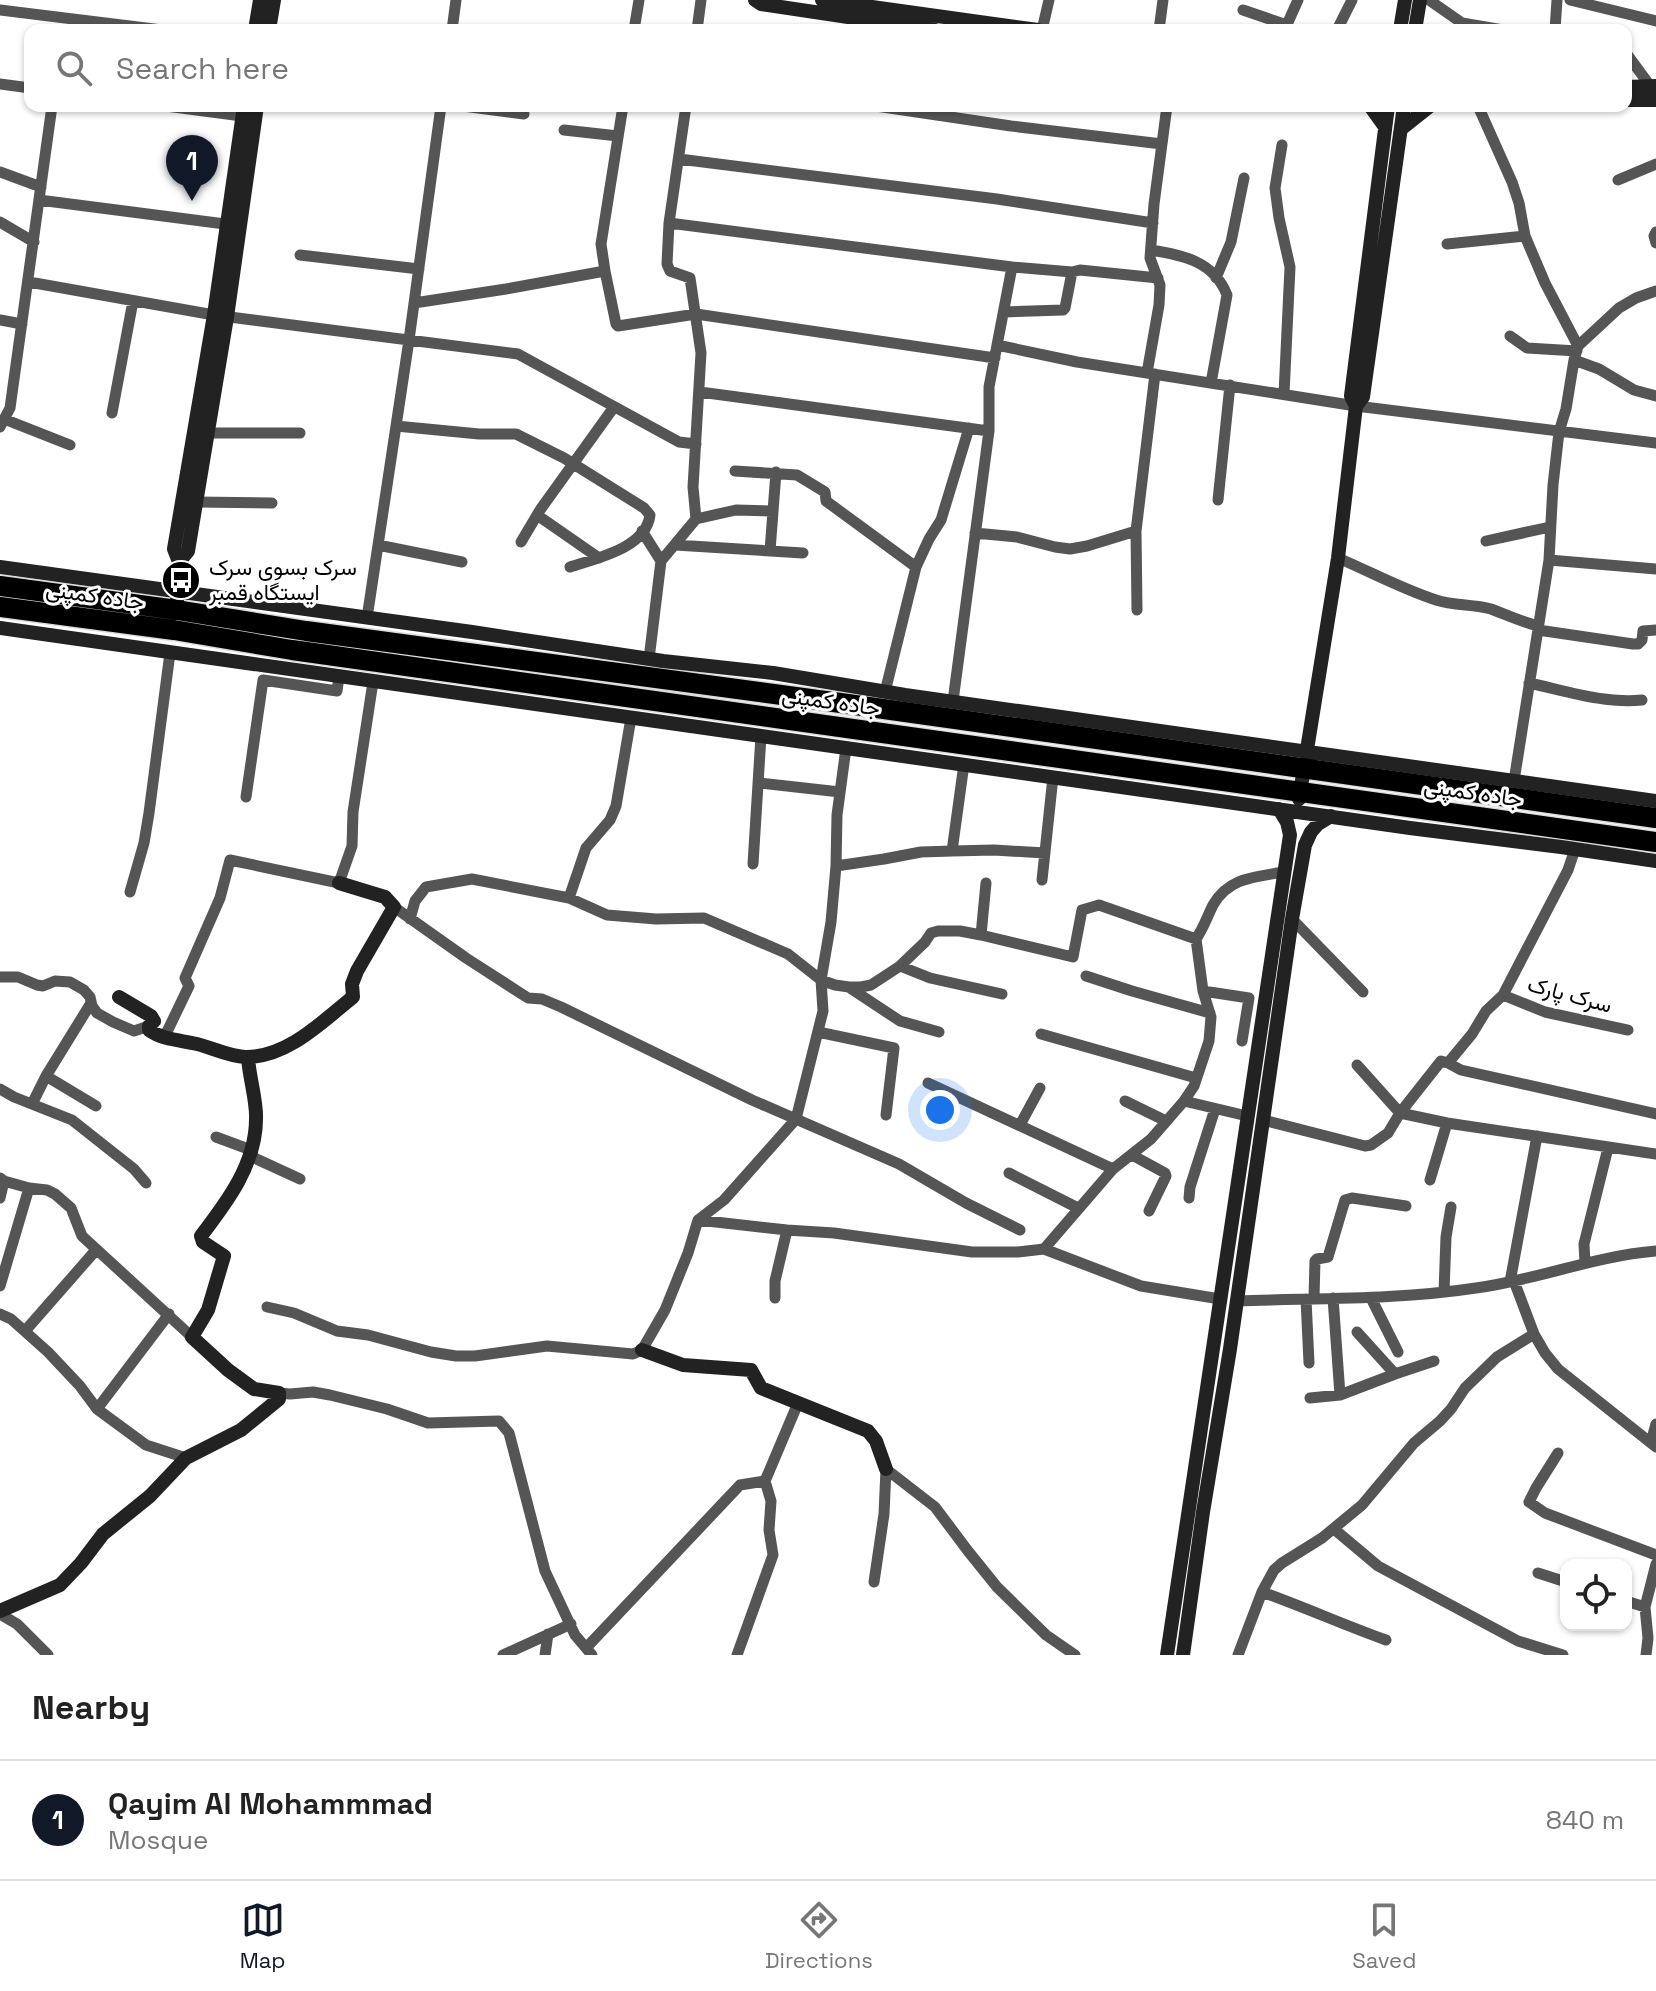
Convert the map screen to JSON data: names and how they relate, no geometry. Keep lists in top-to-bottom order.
{
  "streets": {
    "highway": ["جاده کمپنی"],
    "street": ["سرک پارک"]
  },
  "places": {
    "bus stop": ["سرک بسوی سرک ایستگاه قمبر"]
  },
  "page": {
    "search": "Search here",
    "pins": "1",
    "heading": "Nearby",
    "list": [
      {
        "mark": "1",
        "name": "Qayim Al Mohammmad",
        "note": "Mosque",
        "value": "840 m"
      }
    ],
    "nav": ["Map", "Directions", "Saved"]
  }
}
